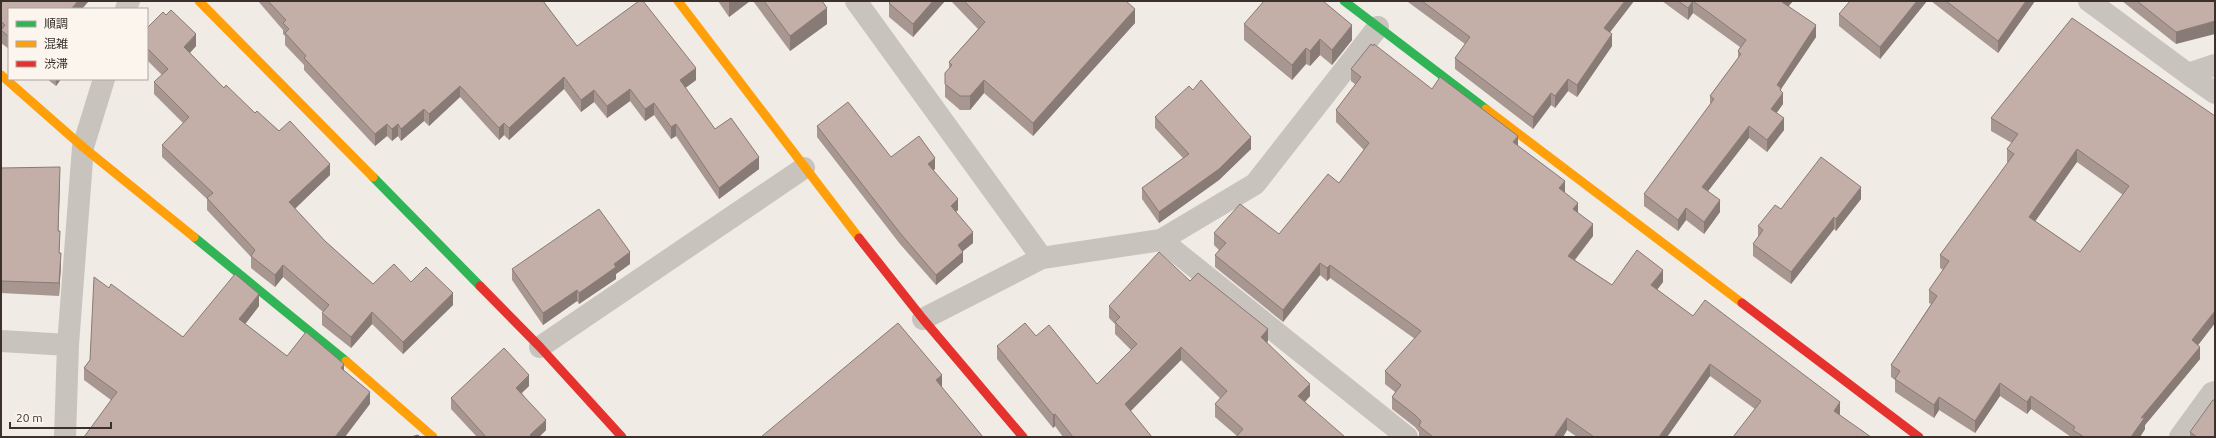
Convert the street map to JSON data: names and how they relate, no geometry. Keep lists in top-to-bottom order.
{
  "legend": ["順調", "混雑", "渋滞"],
  "scale_bar": "20 m"
}
